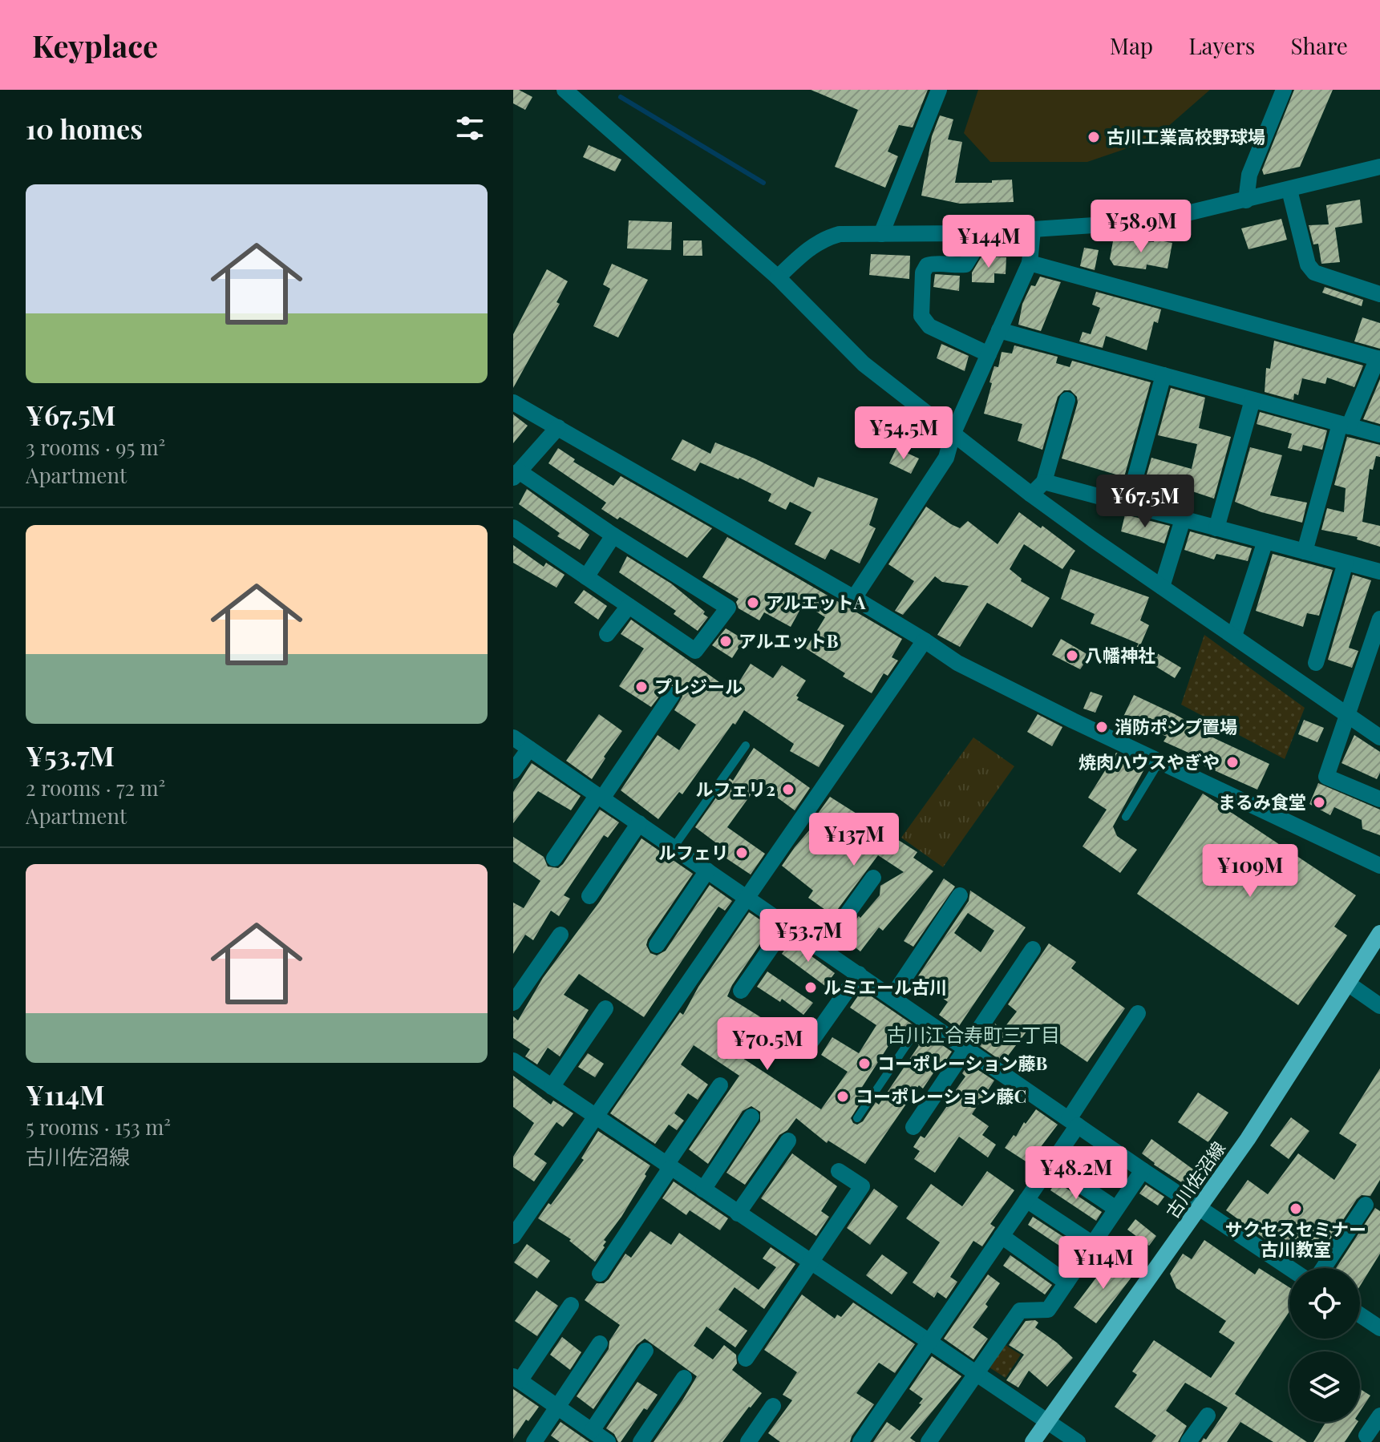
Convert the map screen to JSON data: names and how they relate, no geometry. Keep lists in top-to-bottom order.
{
  "streets": {
    "main road": ["古川佐沼線"]
  },
  "districts": ["古川江合寿町三丁目"],
  "places": [
    "古川工業高校野球場",
    "アルエットA",
    "アルエットB",
    "八幡神社",
    "プレジール",
    "消防ポンプ置場",
    "焼肉ハウスやぎや",
    "ルフェリ2",
    "まるみ食堂",
    "ルフェリ",
    "ルミエール古川",
    "コーポレーション藤B",
    "コーポレーション藤C",
    "サクセスセミナー 古川教室"
  ],
  "page": {
    "header": "Keyplace",
    "nav": ["Map", "Layers", "Share"],
    "heading": "10 homes",
    "list": [
      {
        "name": "¥67.5M",
        "note": "3 rooms · 95 m² · Apartment"
      },
      {
        "name": "¥53.7M",
        "note": "2 rooms · 72 m² · Apartment"
      },
      {
        "name": "¥114M",
        "note": "5 rooms · 153 m² · 古川佐沼線"
      }
    ],
    "price": [
      "¥58.9M",
      "¥144M",
      "¥54.5M",
      "¥67.5M",
      "¥137M",
      "¥109M",
      "¥53.7M",
      "¥70.5M",
      "¥48.2M",
      "¥114M"
    ]
  }
}
